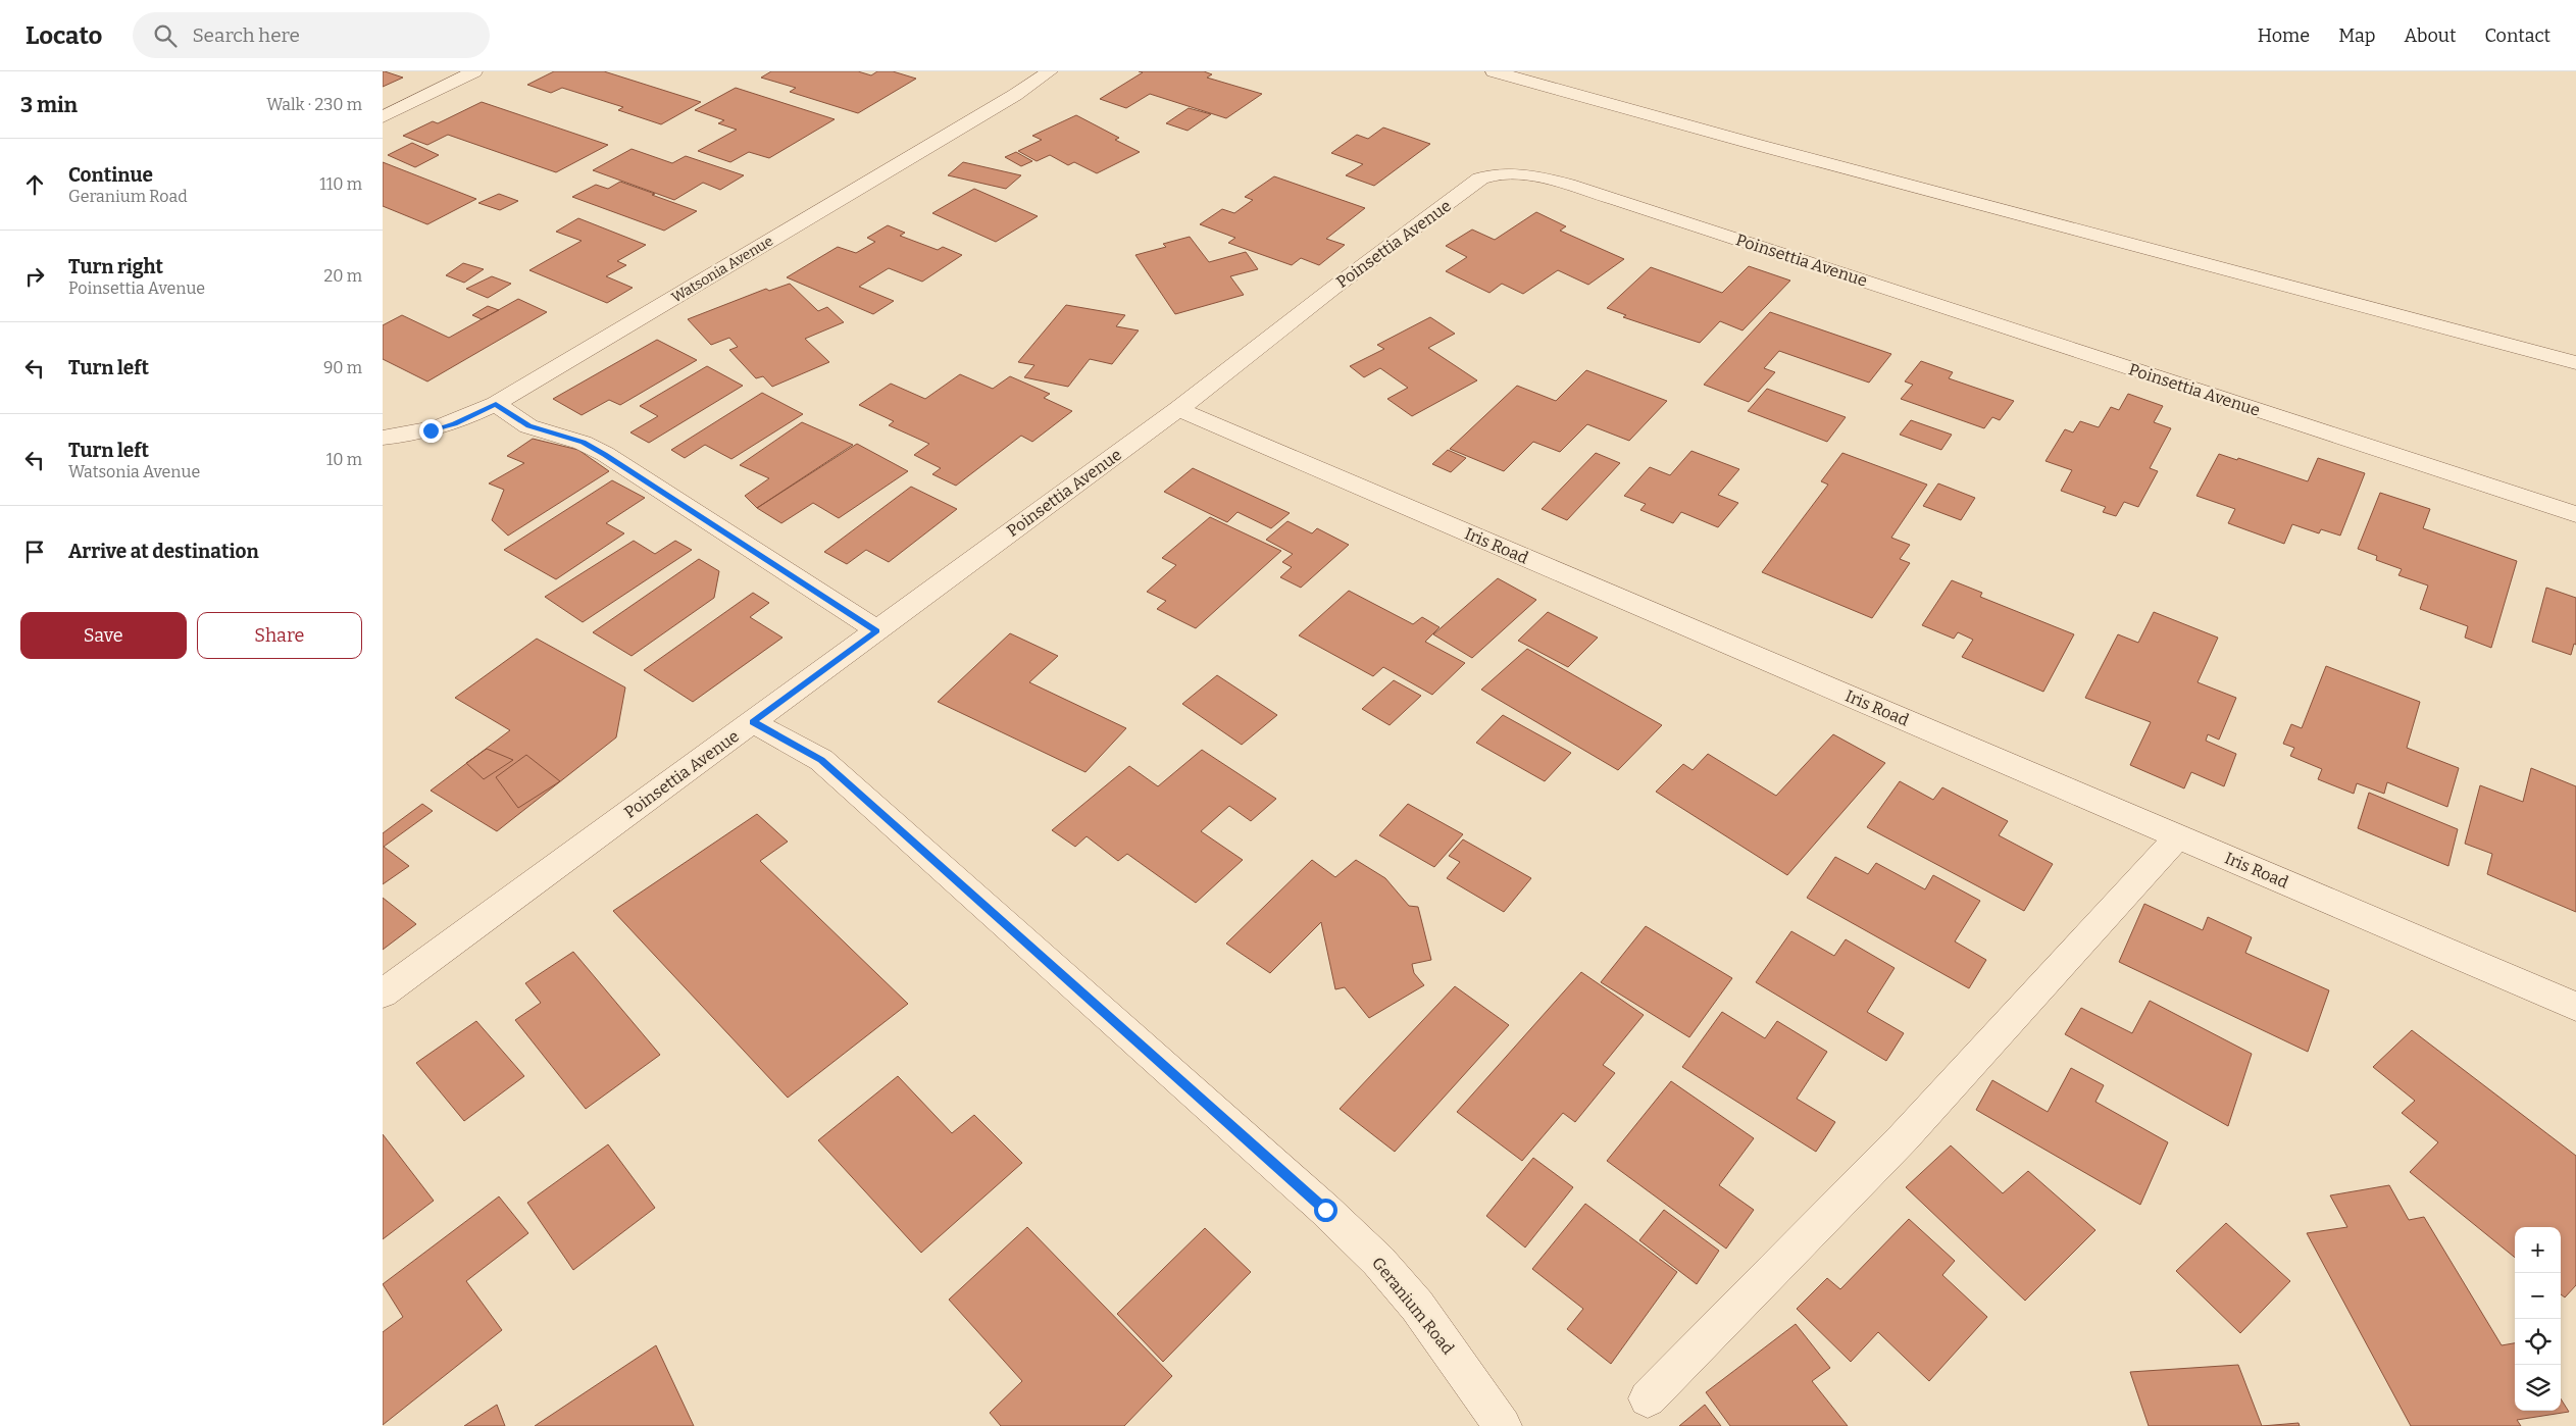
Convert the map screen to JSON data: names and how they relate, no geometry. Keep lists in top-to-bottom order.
{
  "streets": {
    "street": [
      "Poinsettia Avenue",
      "Watsonia Avenue",
      "Iris Road",
      "Geranium Road"
    ]
  },
  "crossings": [
    ["Poinsettia Avenue", "Iris Road"],
    ["Poinsettia Avenue", "Geranium Road"]
  ],
  "page": {
    "header": "Locato",
    "search": "Search here",
    "nav": [
      "Home",
      "Map",
      "About",
      "Contact"
    ],
    "heading": ["3 min", "Walk · 230 m"],
    "list": [
      ["Continue", "Geranium Road", "110 m"],
      ["Turn right", "Poinsettia Avenue", "20 m"],
      ["Turn left", "90 m"],
      ["Turn left", "Watsonia Avenue", "10 m"],
      "Arrive at destination"
    ],
    "buttons": ["Save", "Share"],
    "map_buttons": ["+", "−"]
  }
}
